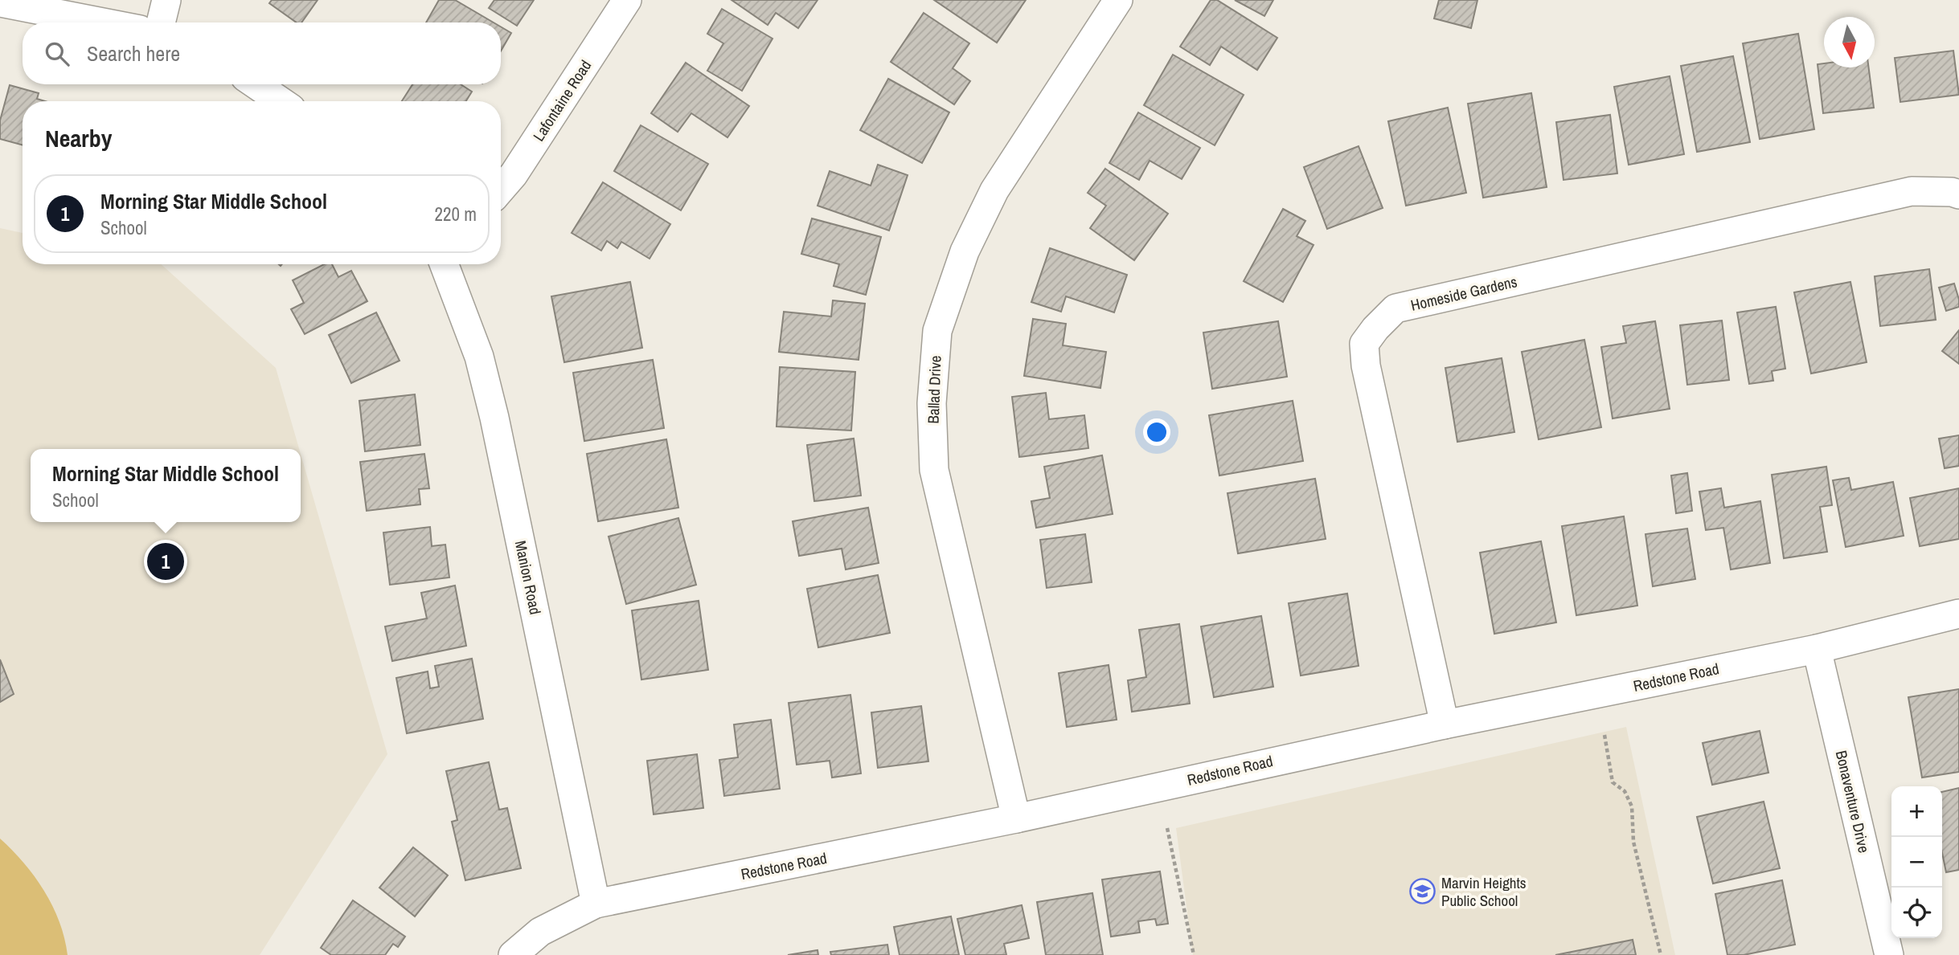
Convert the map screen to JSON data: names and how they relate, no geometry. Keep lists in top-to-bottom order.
{
  "streets": {
    "street": [
      "Lafontaine Road",
      "Homeside Gardens",
      "Ballad Drive",
      "Manion Road",
      "Redstone Road",
      "Bonaventure Drive"
    ]
  },
  "crossings": [
    ["Homeside Gardens", "Redstone Road"],
    ["Ballad Drive", "Redstone Road"],
    ["Manion Road", "Redstone Road"],
    ["Redstone Road", "Bonaventure Drive"]
  ],
  "places": {
    "school or university": ["Marvin Heights Public School"]
  },
  "north": "bottom",
  "page": {
    "search": "Search here",
    "heading": "Nearby",
    "list": [
      {
        "mark": "1",
        "name": "Morning Star Middle School",
        "note": "School",
        "value": "220 m"
      }
    ],
    "popup": ["Morning Star Middle School", "School"],
    "pins": "1",
    "map_buttons": ["+", "−"]
  }
}
